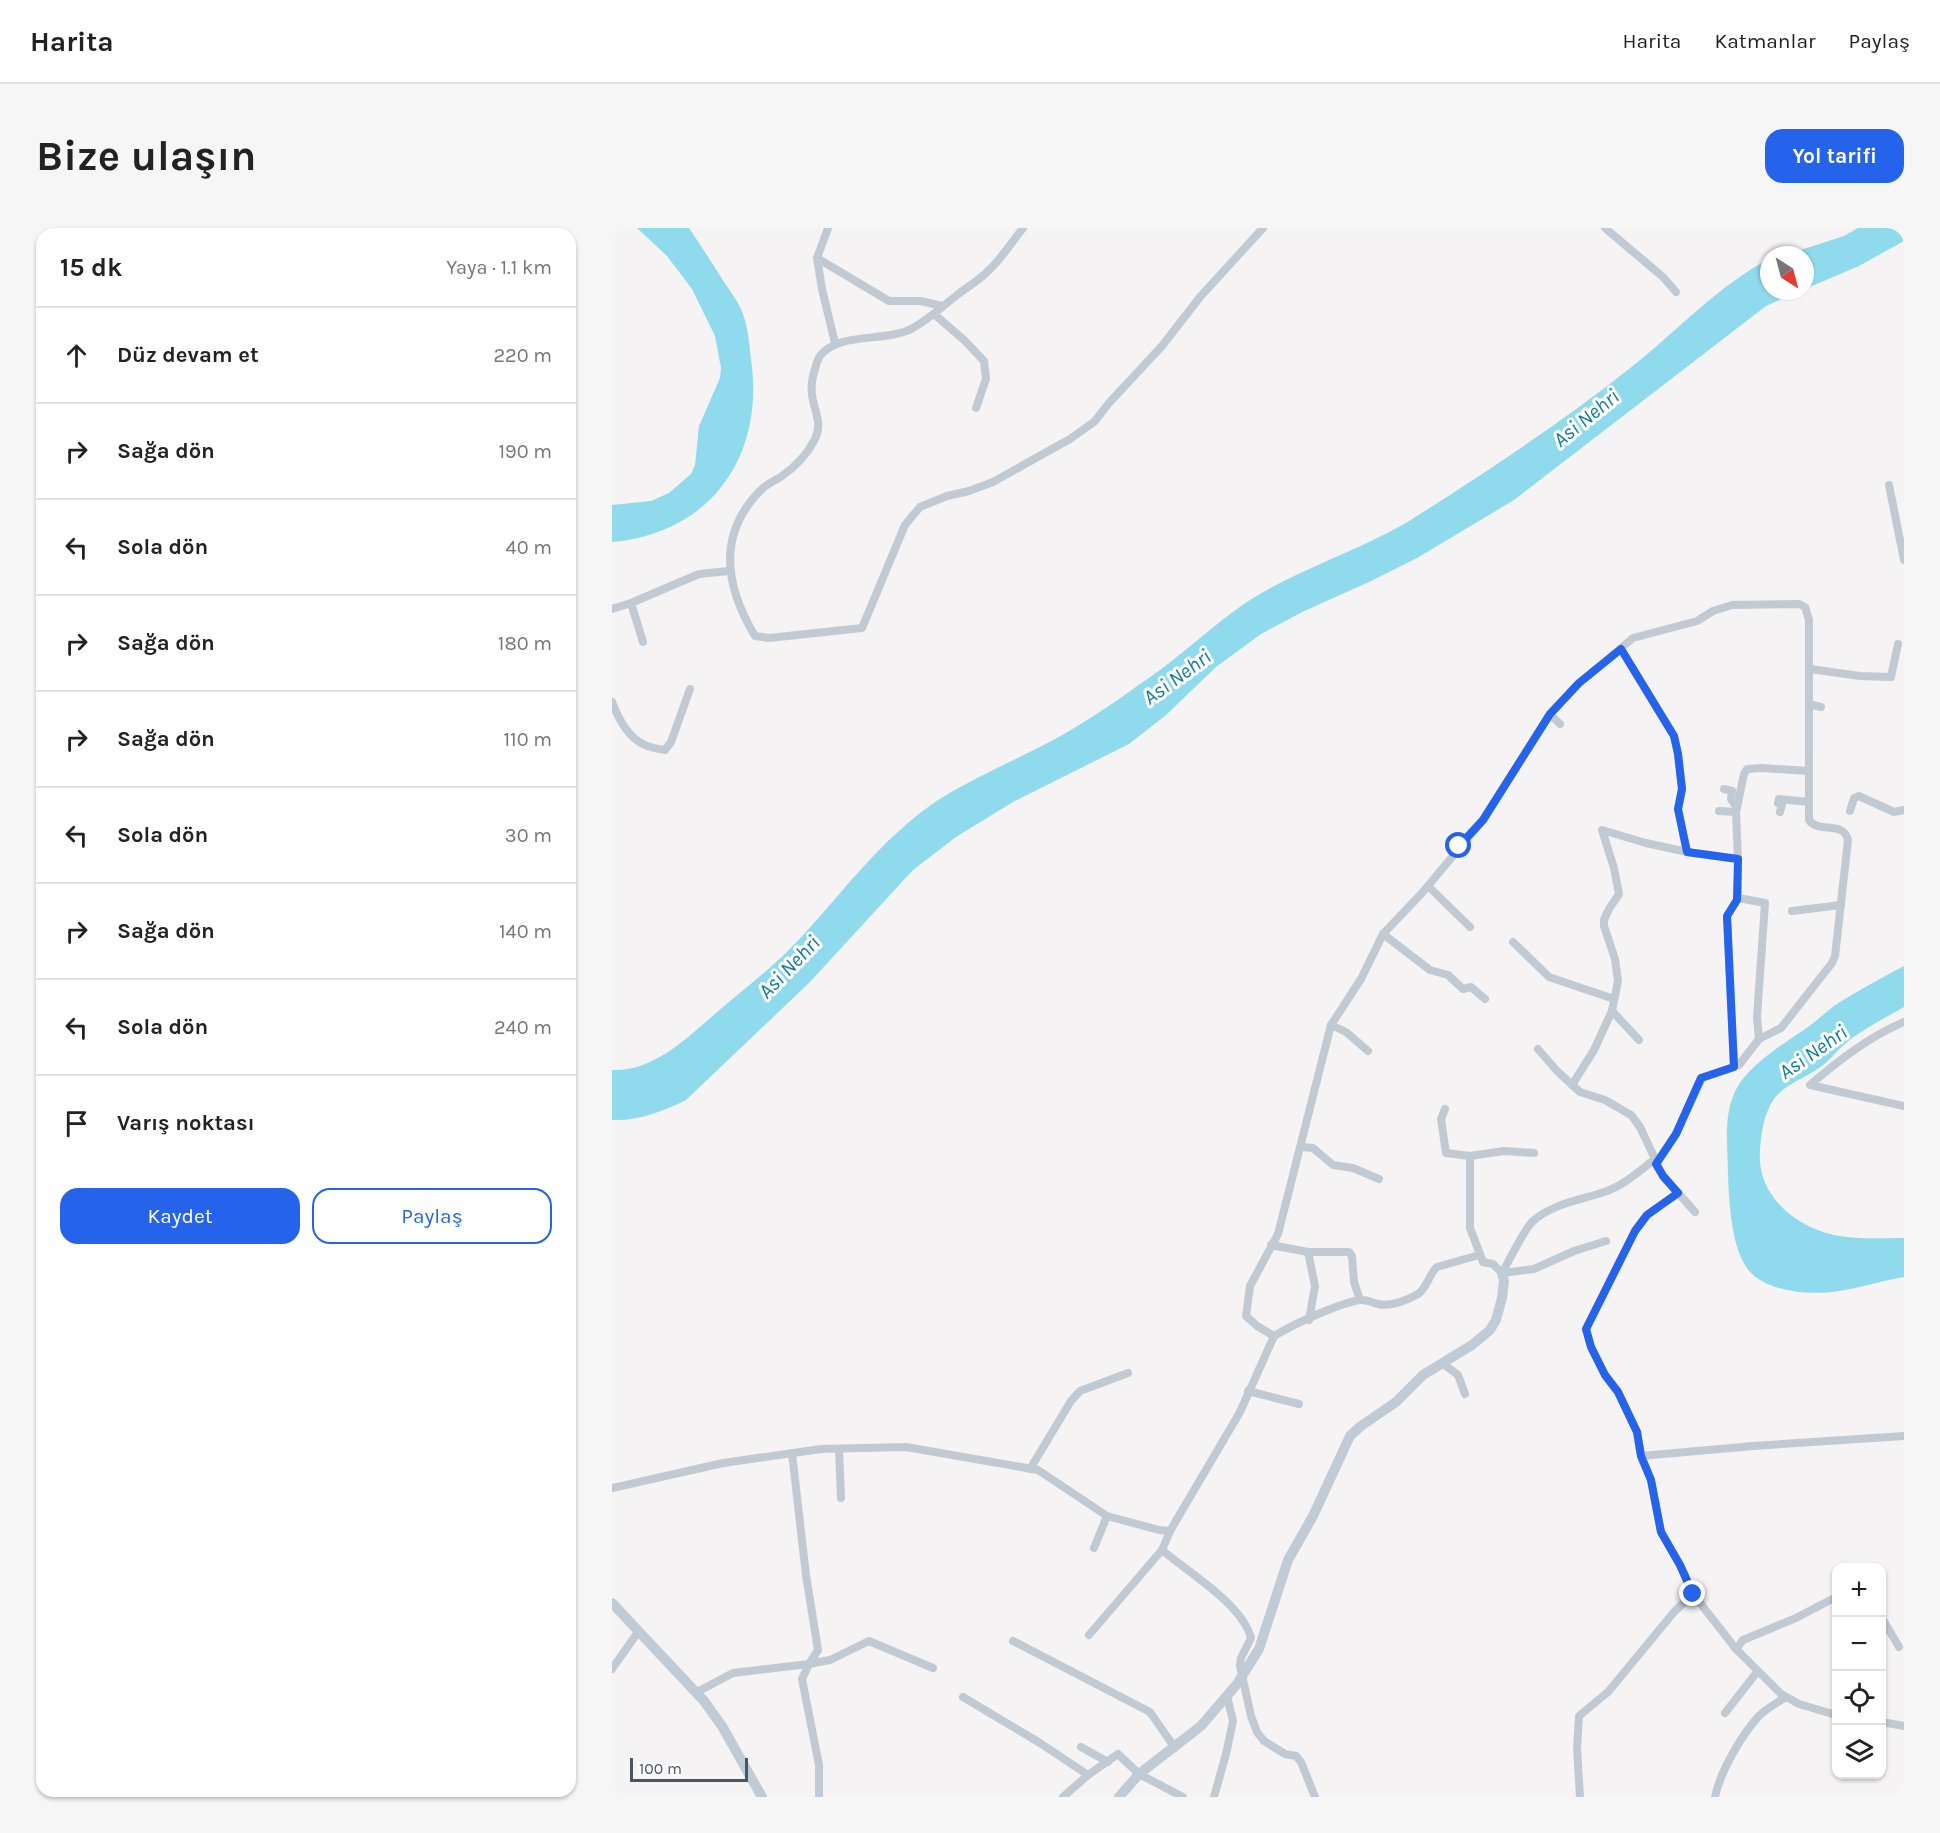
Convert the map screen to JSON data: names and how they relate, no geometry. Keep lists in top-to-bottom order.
{
  "water": ["Asi Nehri"],
  "scale_bar": "100 m",
  "north": "bottom right",
  "page": {
    "header": "Harita",
    "nav": ["Harita", "Katmanlar", "Paylaş"],
    "buttons": [
      "Yol tarifi",
      ["Kaydet", "Paylaş"]
    ],
    "title": "Bize ulaşın",
    "heading": ["15 dk", "Yaya · 1.1 km"],
    "list": [
      ["Düz devam et", "220 m"],
      ["Sağa dön", "190 m"],
      ["Sola dön", "40 m"],
      ["Sağa dön", "180 m"],
      ["Sağa dön", "110 m"],
      ["Sola dön", "30 m"],
      ["Sağa dön", "140 m"],
      ["Sola dön", "240 m"],
      "Varış noktası"
    ],
    "map_buttons": ["+", "−"],
    "scale": "100 m"
  }
}
